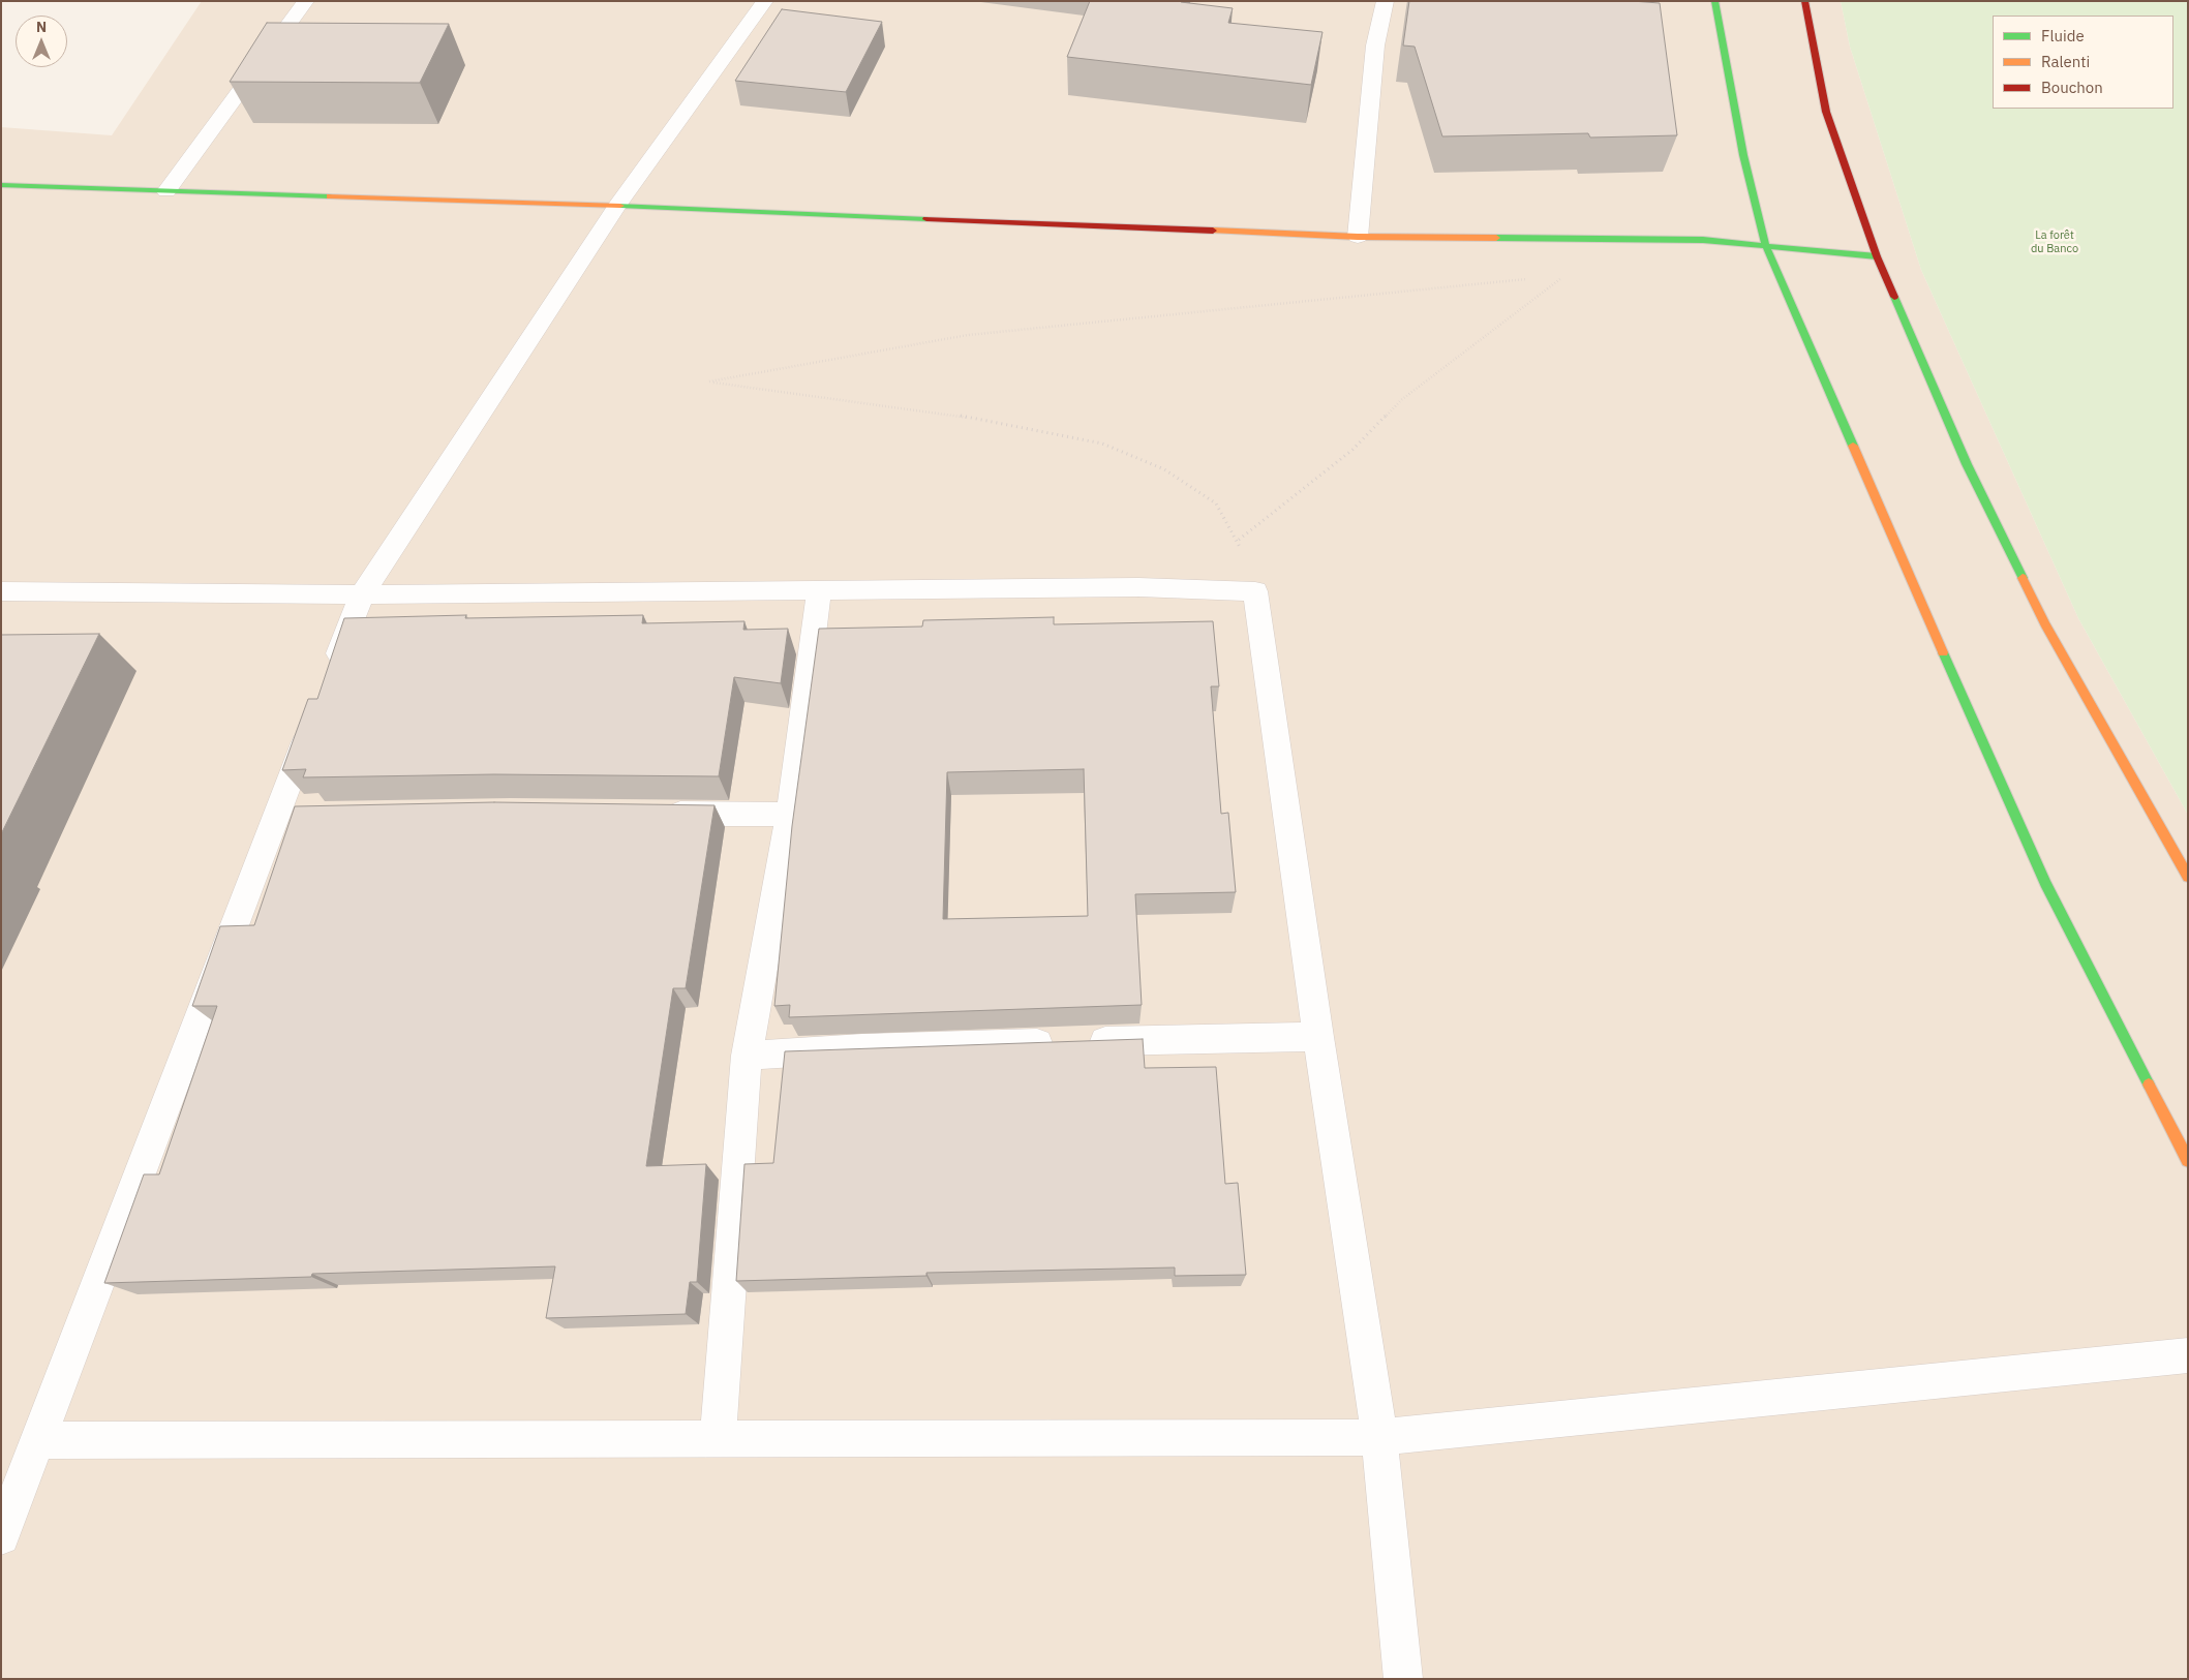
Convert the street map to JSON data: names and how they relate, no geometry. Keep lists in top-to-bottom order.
{
  "parks": ["La forêt du Banco"],
  "legend": ["Fluide", "Ralenti", "Bouchon"],
  "north": "top"
}
